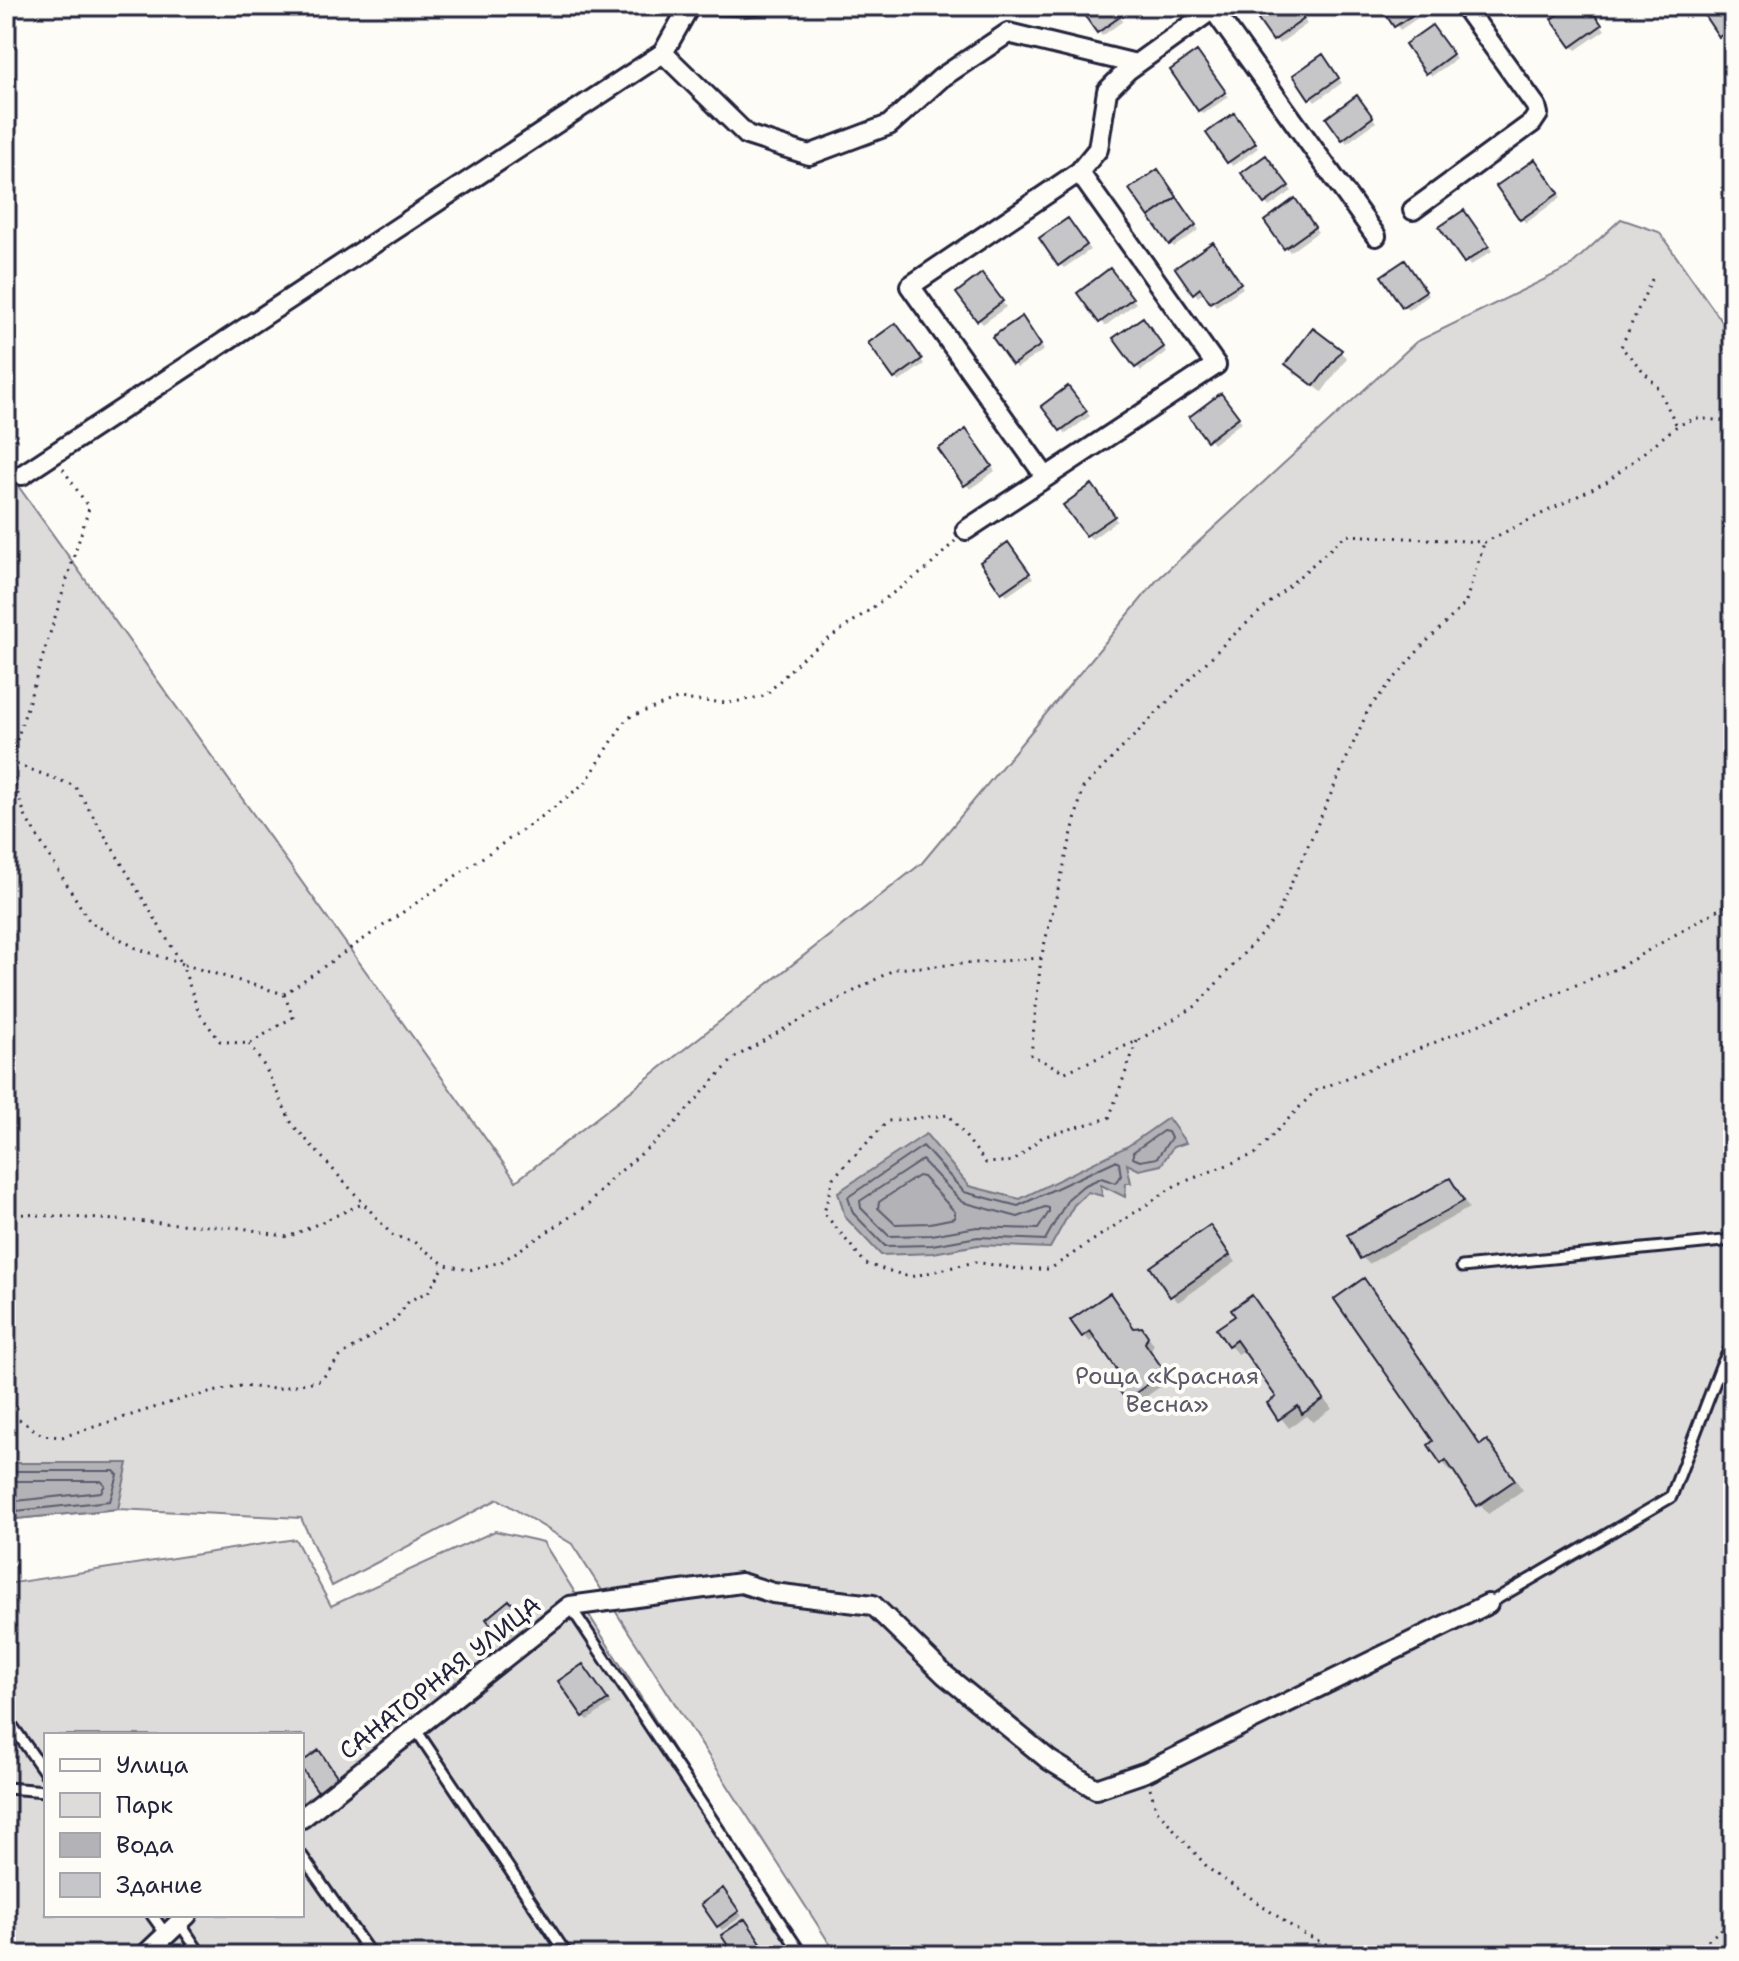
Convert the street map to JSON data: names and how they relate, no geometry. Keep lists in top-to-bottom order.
{
  "streets": {
    "street": ["САНАТОРНАЯ УЛИЦА"]
  },
  "parks": ["Роща «Красная Весна»"],
  "legend": [
    "Улица",
    "Парк",
    "Вода",
    "Здание"
  ]
}
